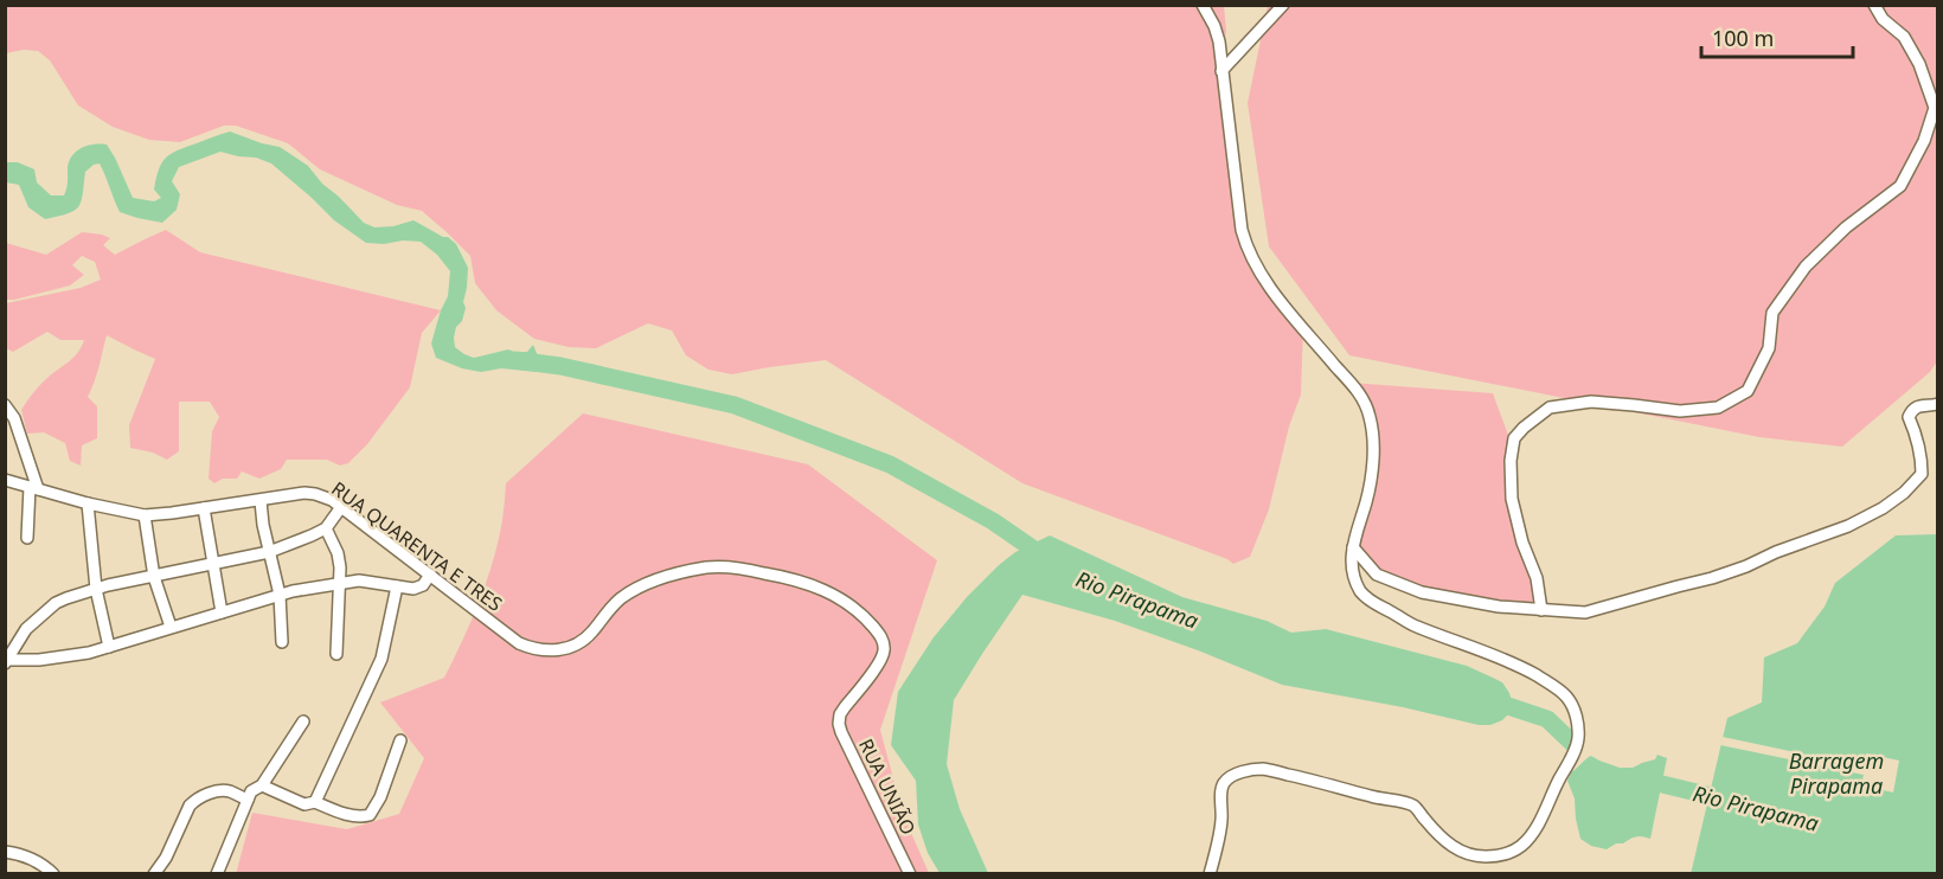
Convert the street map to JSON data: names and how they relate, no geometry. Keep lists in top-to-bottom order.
{
  "streets": {
    "street": ["RUA QUARENTA E TRES", "RUA UNIÃO"]
  },
  "crossings": [
    ["RUA QUARENTA E TRES", "RUA UNIÃO"]
  ],
  "water": ["Rio Pirapama", "Barragem Pirapama"],
  "scale_bar": "100 m"
}
